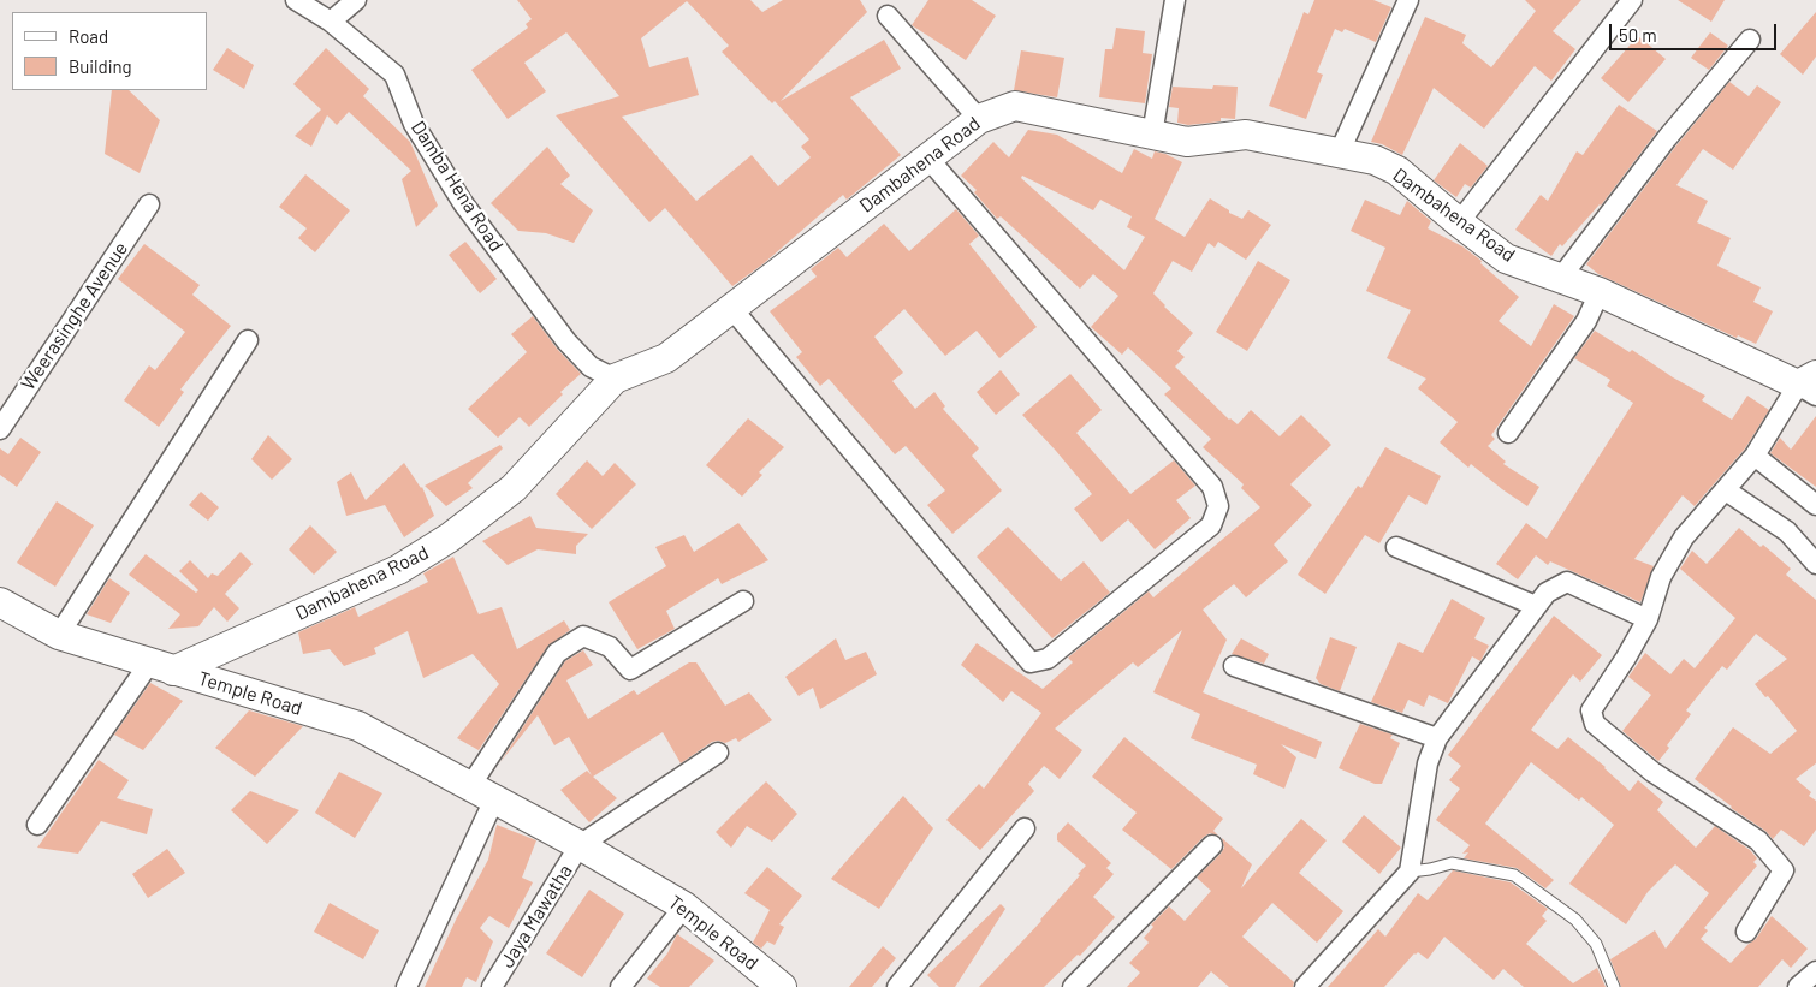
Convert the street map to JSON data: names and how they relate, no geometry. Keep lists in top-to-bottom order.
{
  "streets": {
    "street": [
      "Dambahena Road",
      "Damba Hena Road",
      "Weerasinghe Avenue",
      "Temple Road",
      "Jaya Mawatha"
    ]
  },
  "crossings": [
    ["Dambahena Road", "Damba Hena Road"],
    ["Dambahena Road", "Temple Road"],
    ["Temple Road", "Jaya Mawatha"]
  ],
  "legend": ["Road", "Building"],
  "scale_bar": "50 m"
}
